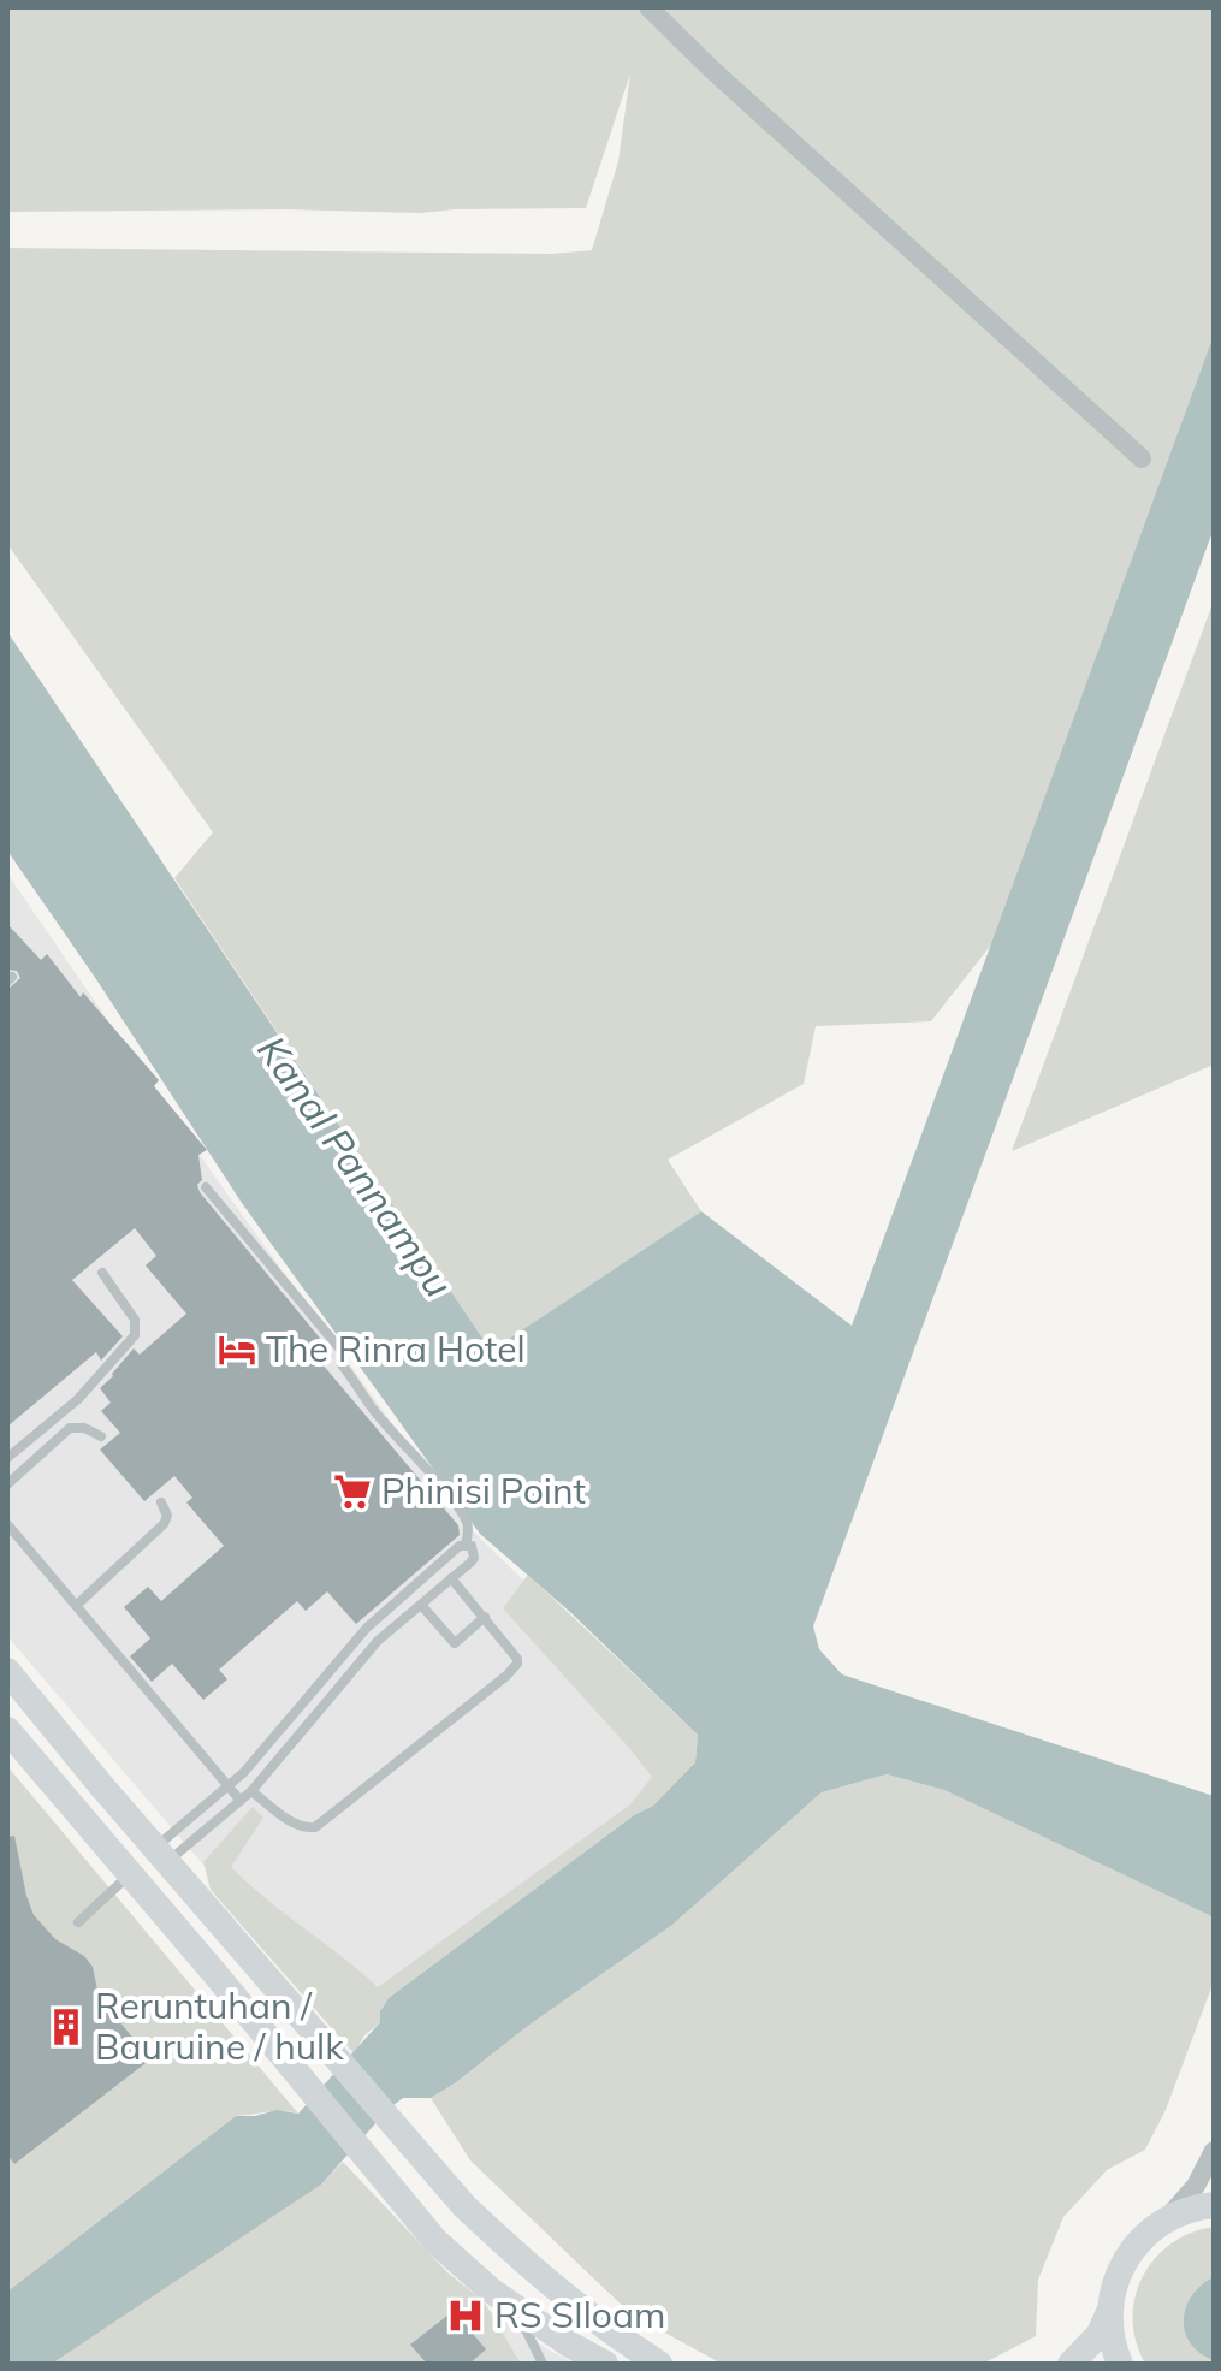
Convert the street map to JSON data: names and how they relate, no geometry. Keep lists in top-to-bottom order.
{
  "water": ["Kanal Pannampu"],
  "places": {
    "hotel": ["The Rinra Hotel"],
    "supermarket": ["Phinisi Point"],
    "building": ["Reruntuhan / Bauruine / hulk"],
    "hospital": ["RS SIloam"]
  }
}
